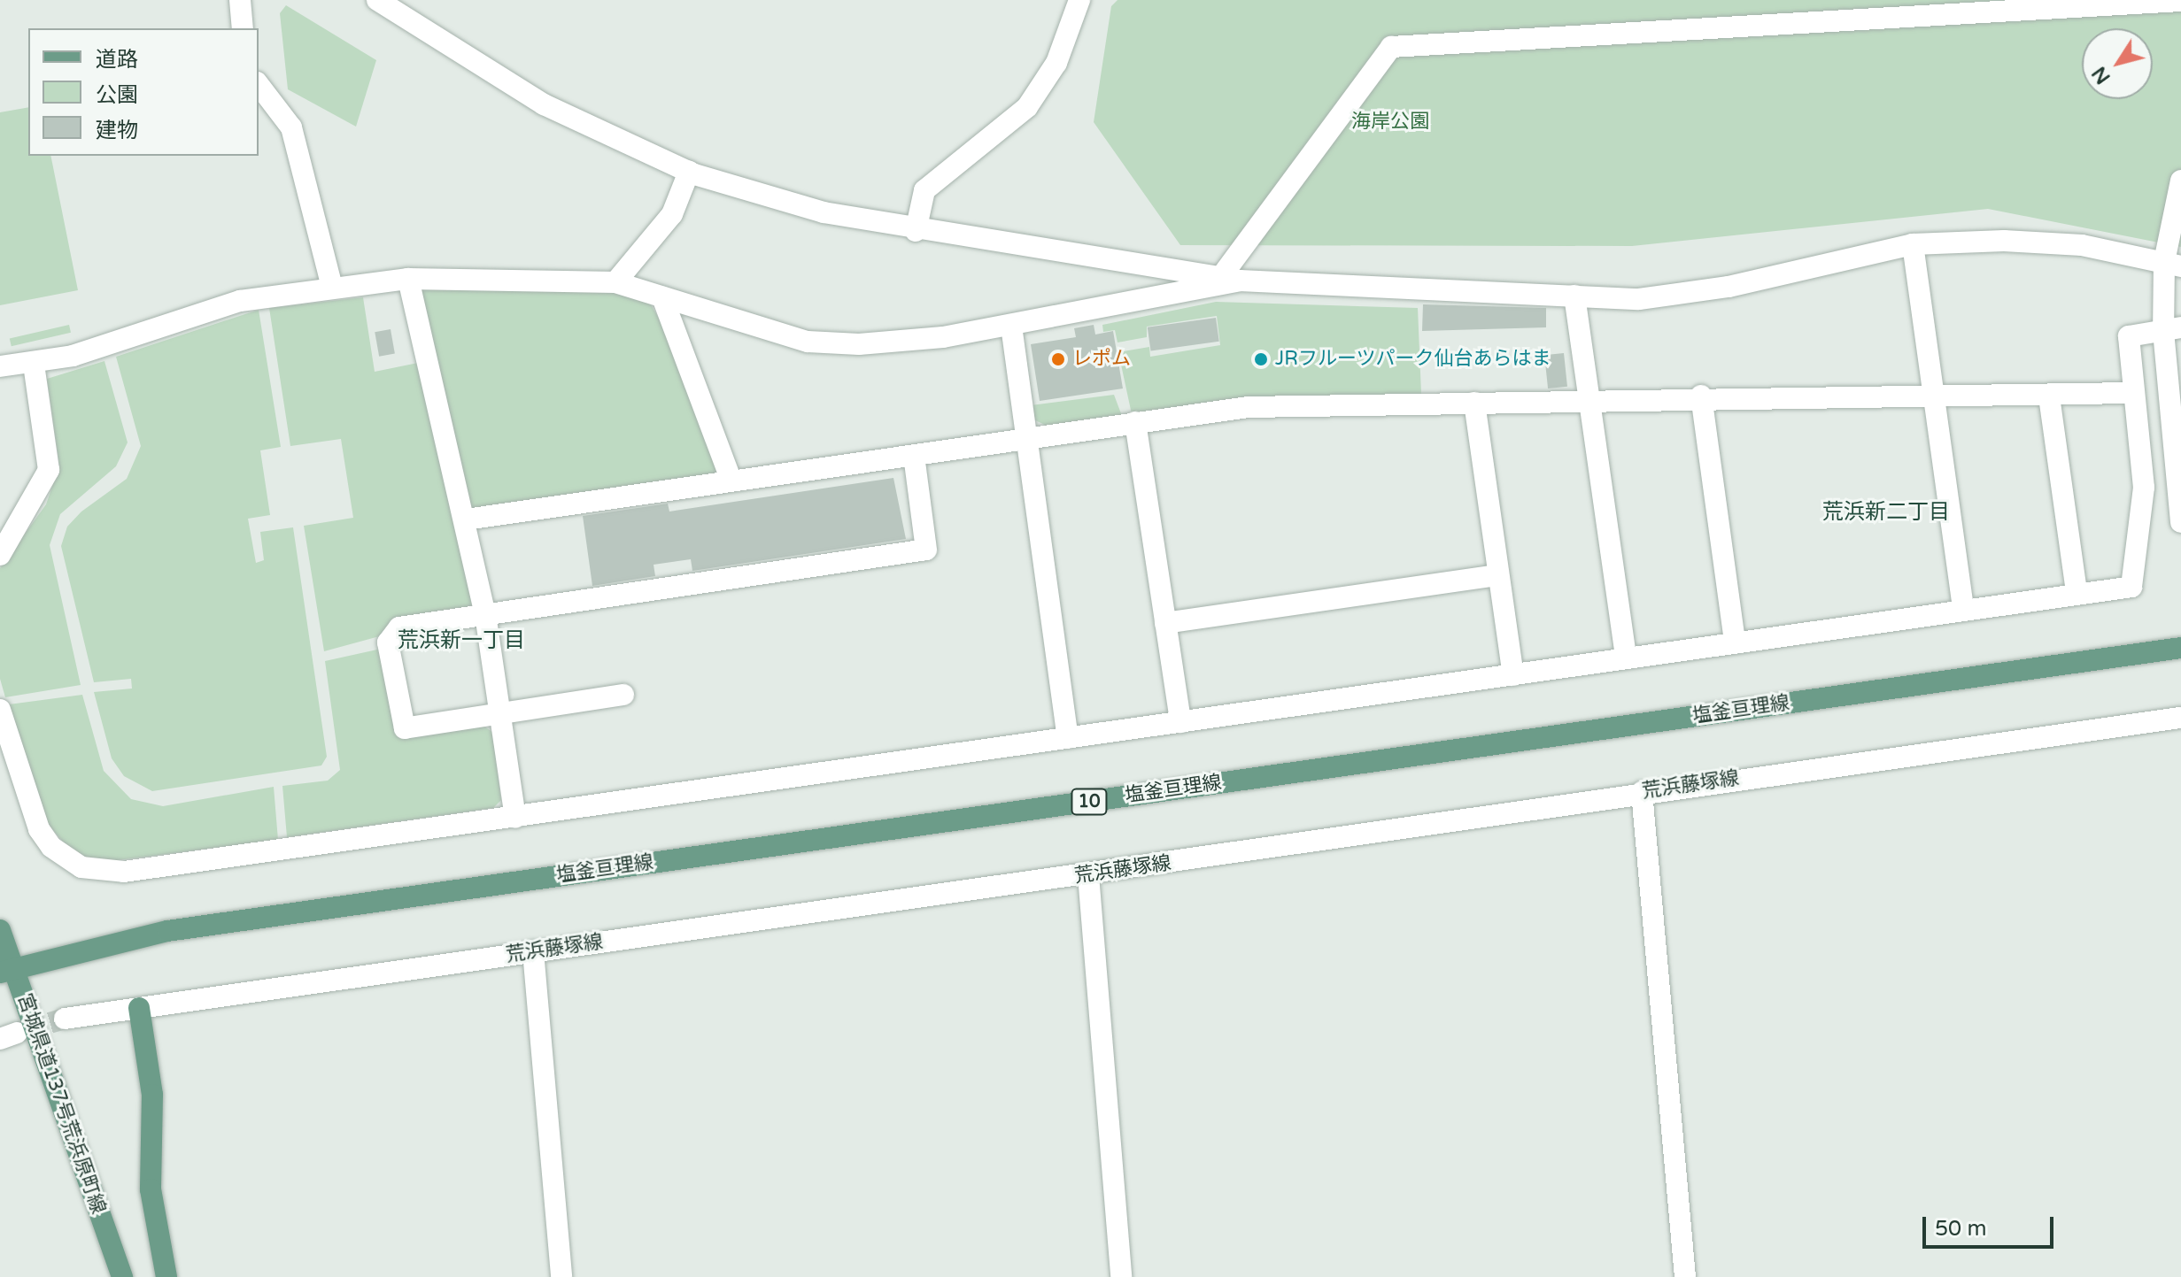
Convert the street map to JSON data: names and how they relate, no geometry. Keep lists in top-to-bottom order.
{
  "streets": {
    "main road": ["塩釜亘理線", "10", "宮城県道137号荒浜原町線"],
    "street": ["荒浜藤塚線"]
  },
  "crossings": [
    ["塩釜亘理線", "宮城県道137号荒浜原町線"]
  ],
  "districts": ["荒浜新二丁目", "荒浜新一丁目"],
  "parks": ["海岸公園"],
  "places": ["レポム", "JRフルーツパーク仙台あらはま"],
  "legend": ["道路", "公園", "建物"],
  "scale_bar": "50 m",
  "north": "bottom left"
}
